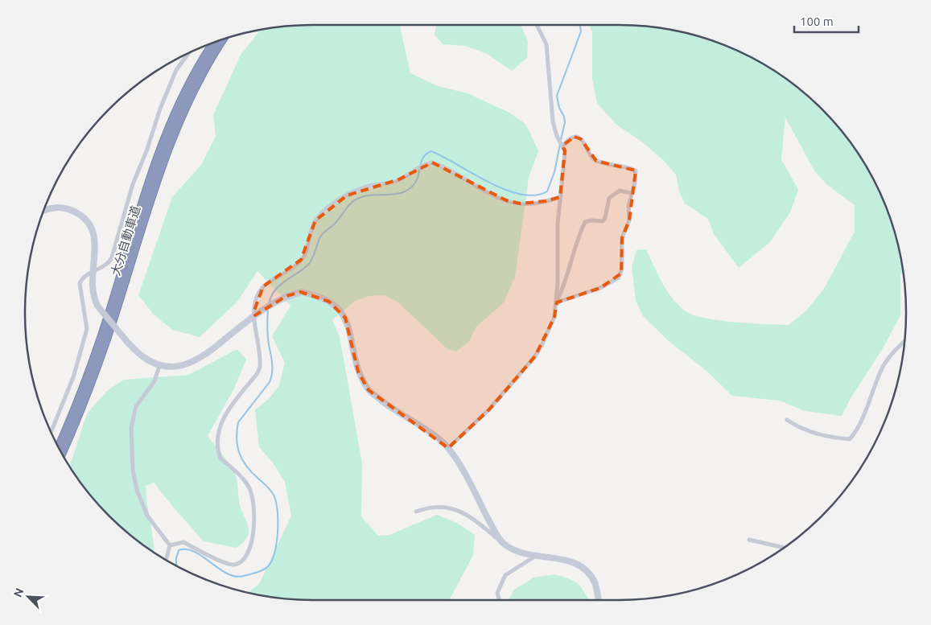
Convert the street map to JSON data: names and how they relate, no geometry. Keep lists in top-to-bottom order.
{
  "streets": {
    "highway": ["大分自動車道"]
  },
  "scale_bar": "100 m",
  "north": "top left"
}
